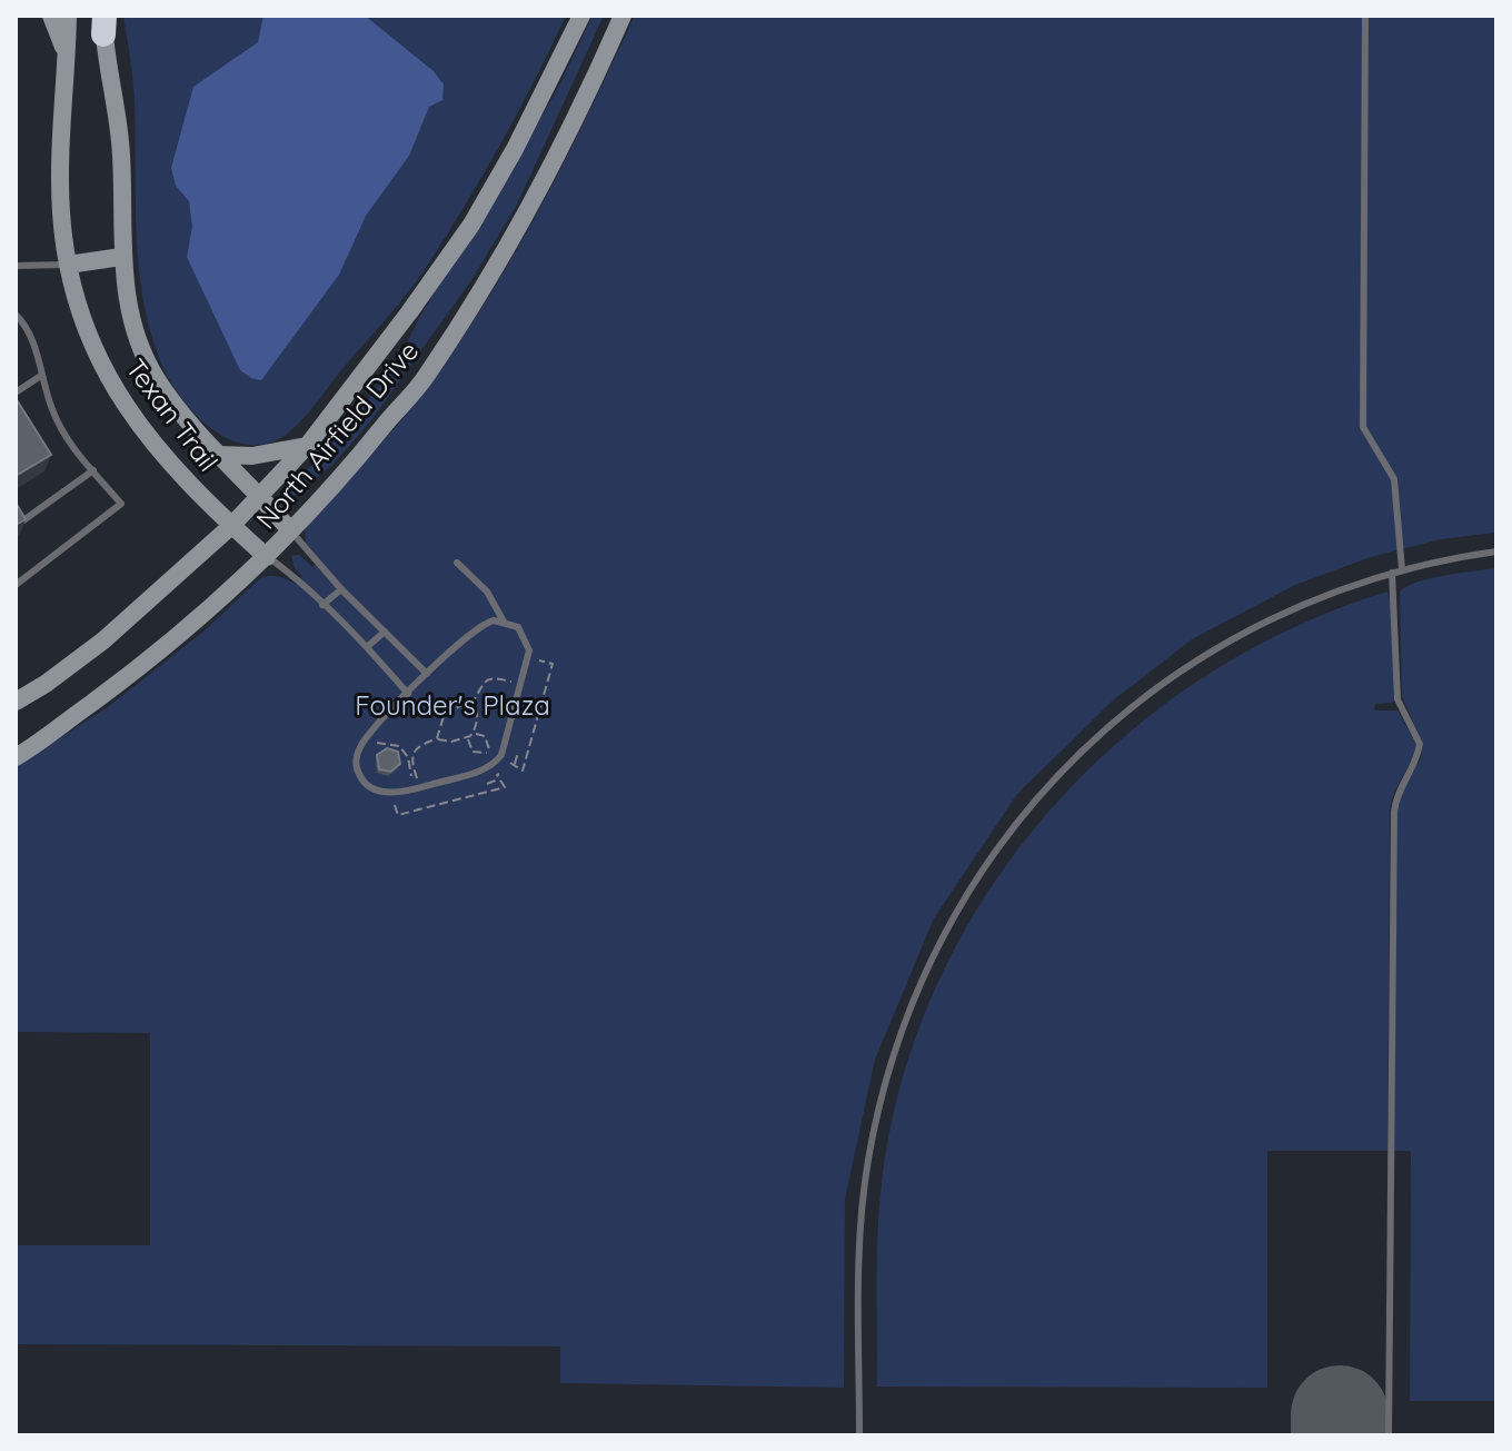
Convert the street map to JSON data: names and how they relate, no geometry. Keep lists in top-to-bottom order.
{
  "streets": {
    "main road": ["Texan Trail", "North Airfield Drive"]
  },
  "crossings": [
    ["Texan Trail", "North Airfield Drive"]
  ],
  "parks": ["Founder's Plaza"]
}
